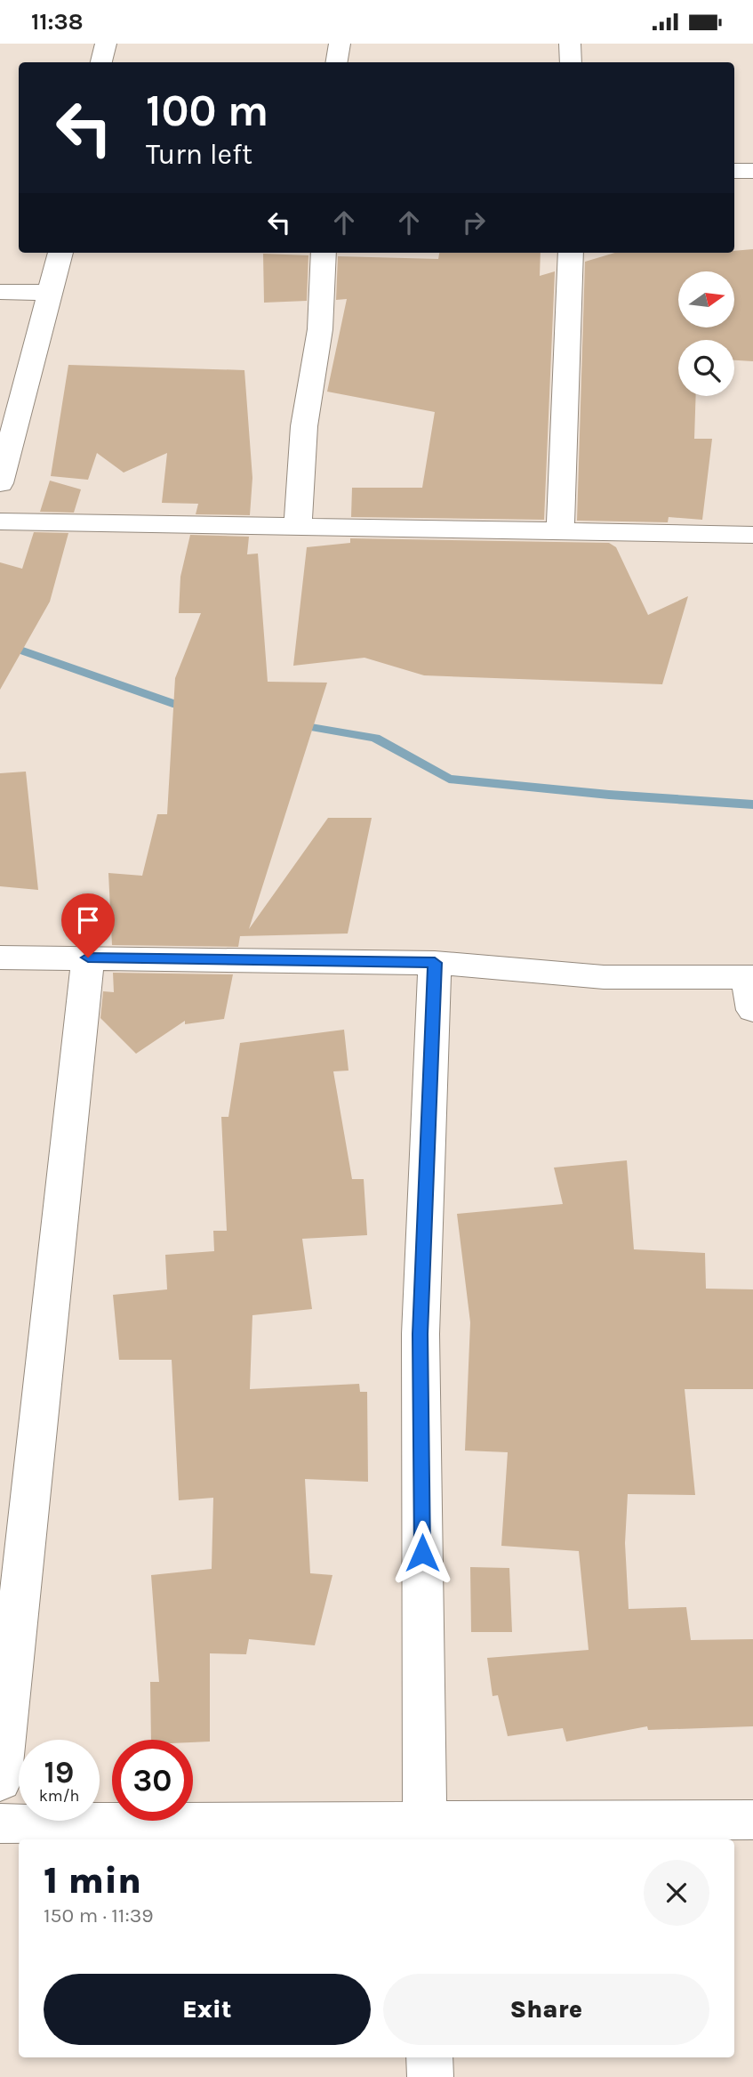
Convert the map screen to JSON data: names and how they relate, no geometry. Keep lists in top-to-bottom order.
{
  "north": "right",
  "page": {
    "status": "11:38",
    "turn": ["100 m", "Turn left"],
    "speed": "19 km/h",
    "limit": "30",
    "heading": ["1 min", "150 m · 11:39"],
    "buttons": ["Exit", "Share"]
  }
}
